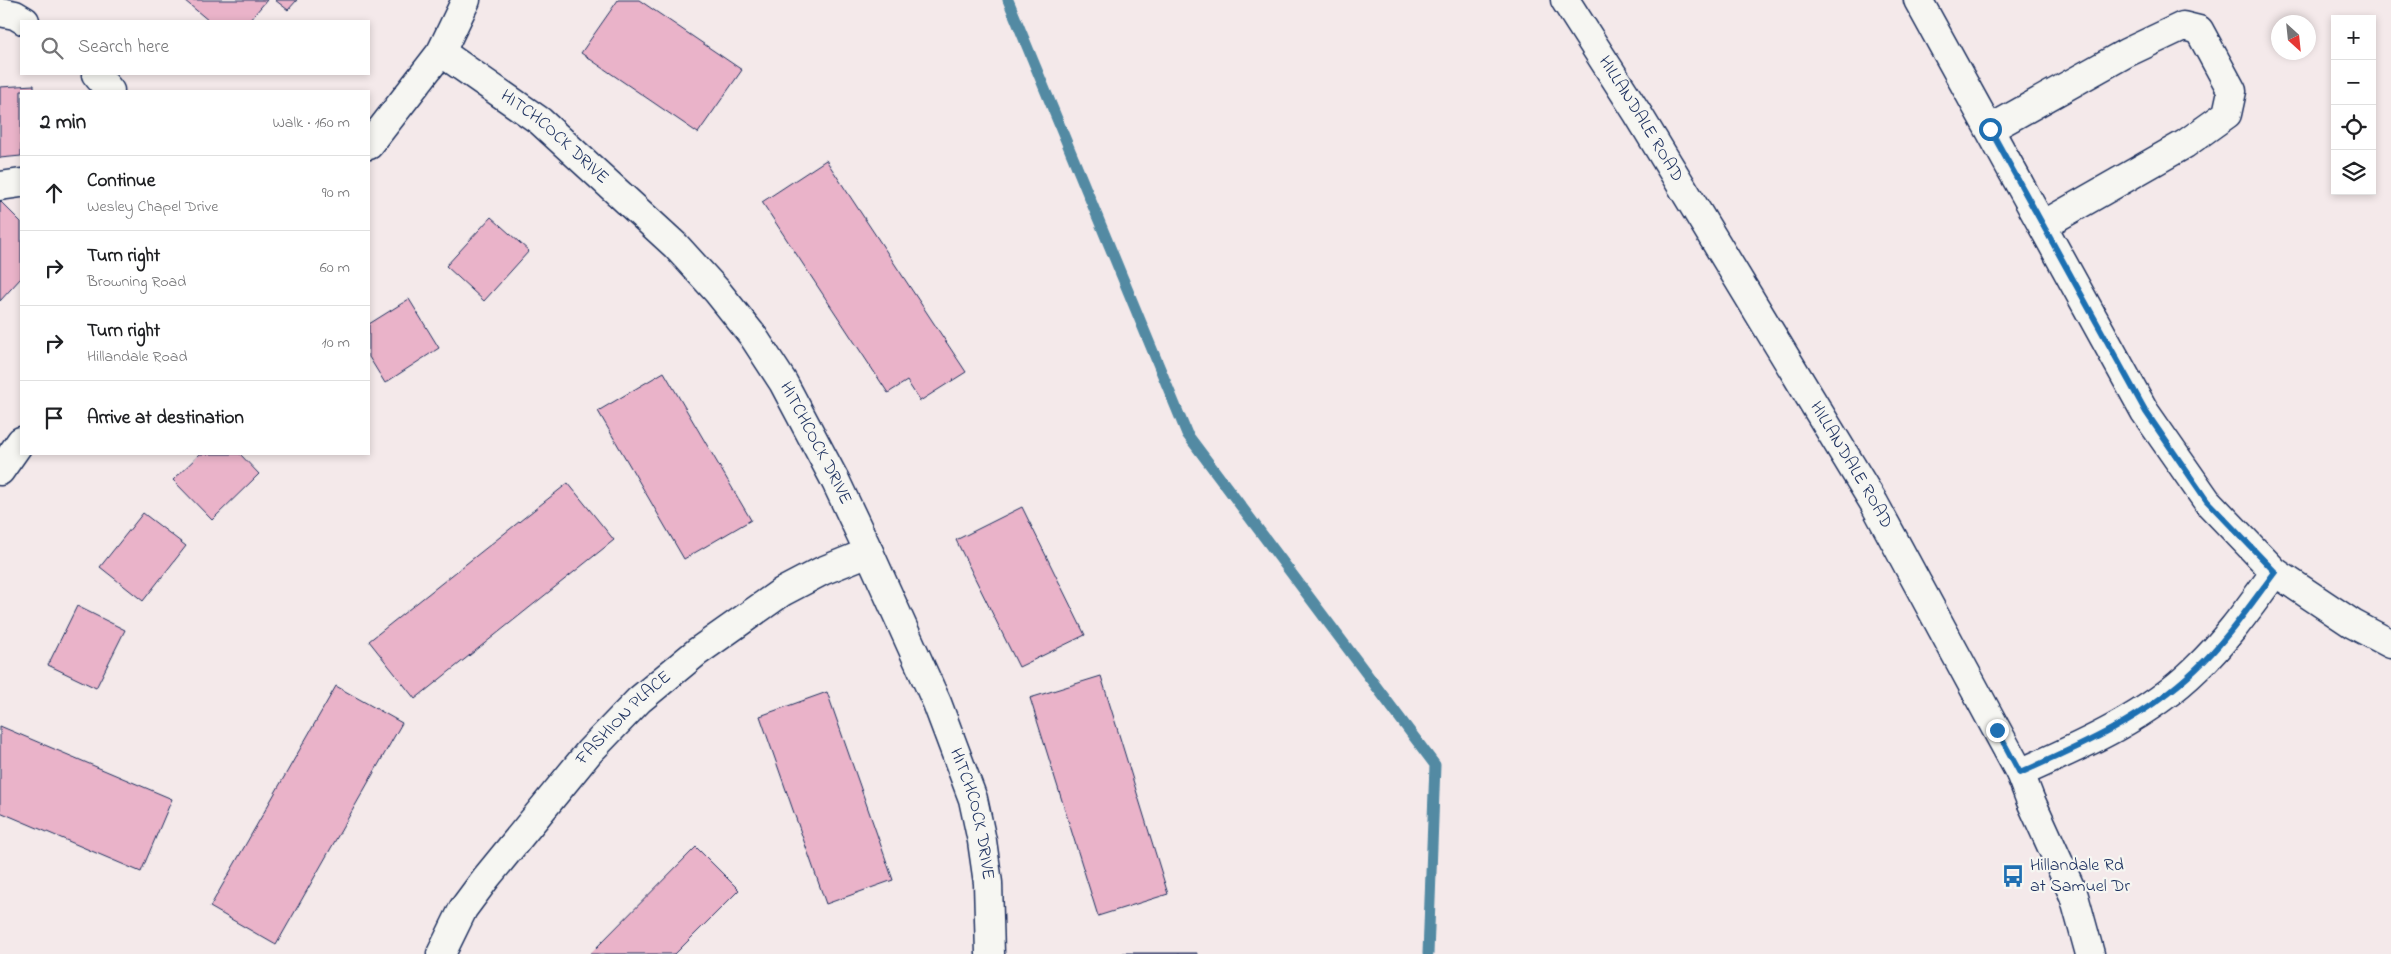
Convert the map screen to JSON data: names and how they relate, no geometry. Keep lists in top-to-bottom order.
{
  "streets": {
    "street": ["HILLANDALE ROAD", "HITCHCOCK DRIVE", "FASHION PLACE"]
  },
  "crossings": [
    ["HITCHCOCK DRIVE", "FASHION PLACE"]
  ],
  "places": {
    "bus stop": ["Hillandale Rd at Samuel Dr"]
  },
  "north": "bottom right",
  "page": {
    "map_buttons": ["+", "−"],
    "search": "Search here",
    "heading": ["2 min", "Walk · 160 m"],
    "list": [
      ["Continue", "Wesley Chapel Drive", "90 m"],
      ["Turn right", "Browning Road", "60 m"],
      ["Turn right", "Hillandale Road", "10 m"],
      "Arrive at destination"
    ]
  }
}
